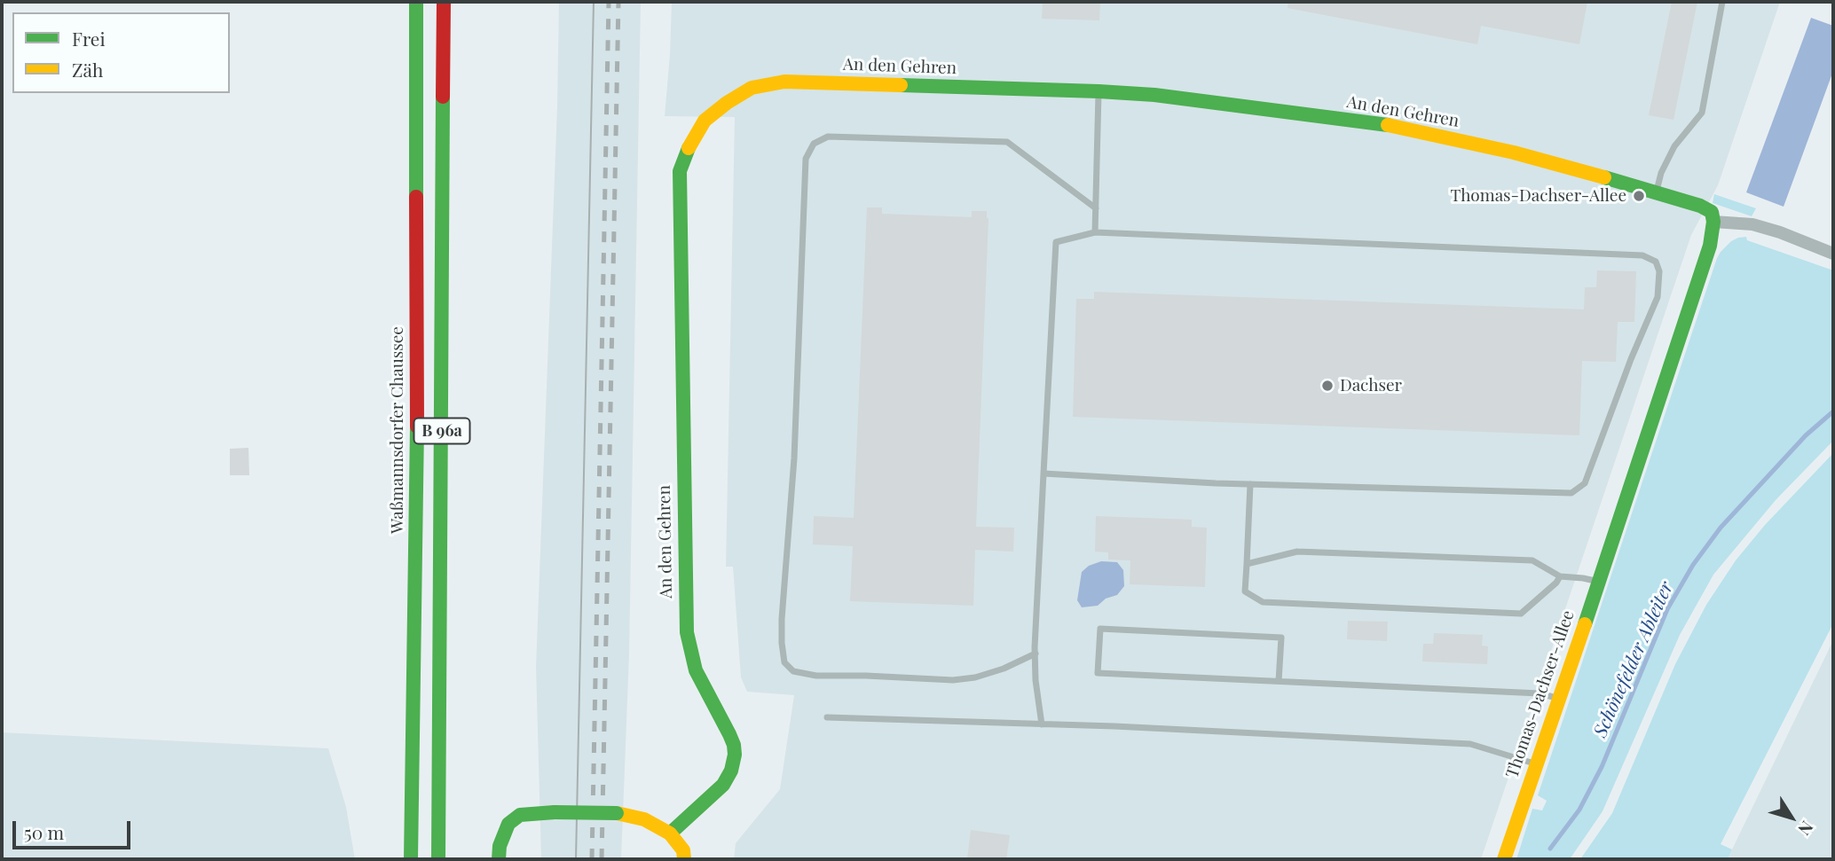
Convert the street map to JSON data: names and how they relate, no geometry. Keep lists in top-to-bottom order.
{
  "streets": {
    "street": [
      "An den Gehren",
      "Waßmannsdorfer Chaussee",
      "B 96a",
      "Thomas-Dachser-Allee"
    ]
  },
  "crossings": [
    ["An den Gehren", "Thomas-Dachser-Allee"]
  ],
  "water": ["Schönefelder Ableiter"],
  "places": ["Thomas-Dachser-Allee", "Dachser"],
  "legend": ["Frei", "Zäh"],
  "scale_bar": "50 m",
  "north": "bottom right"
}
